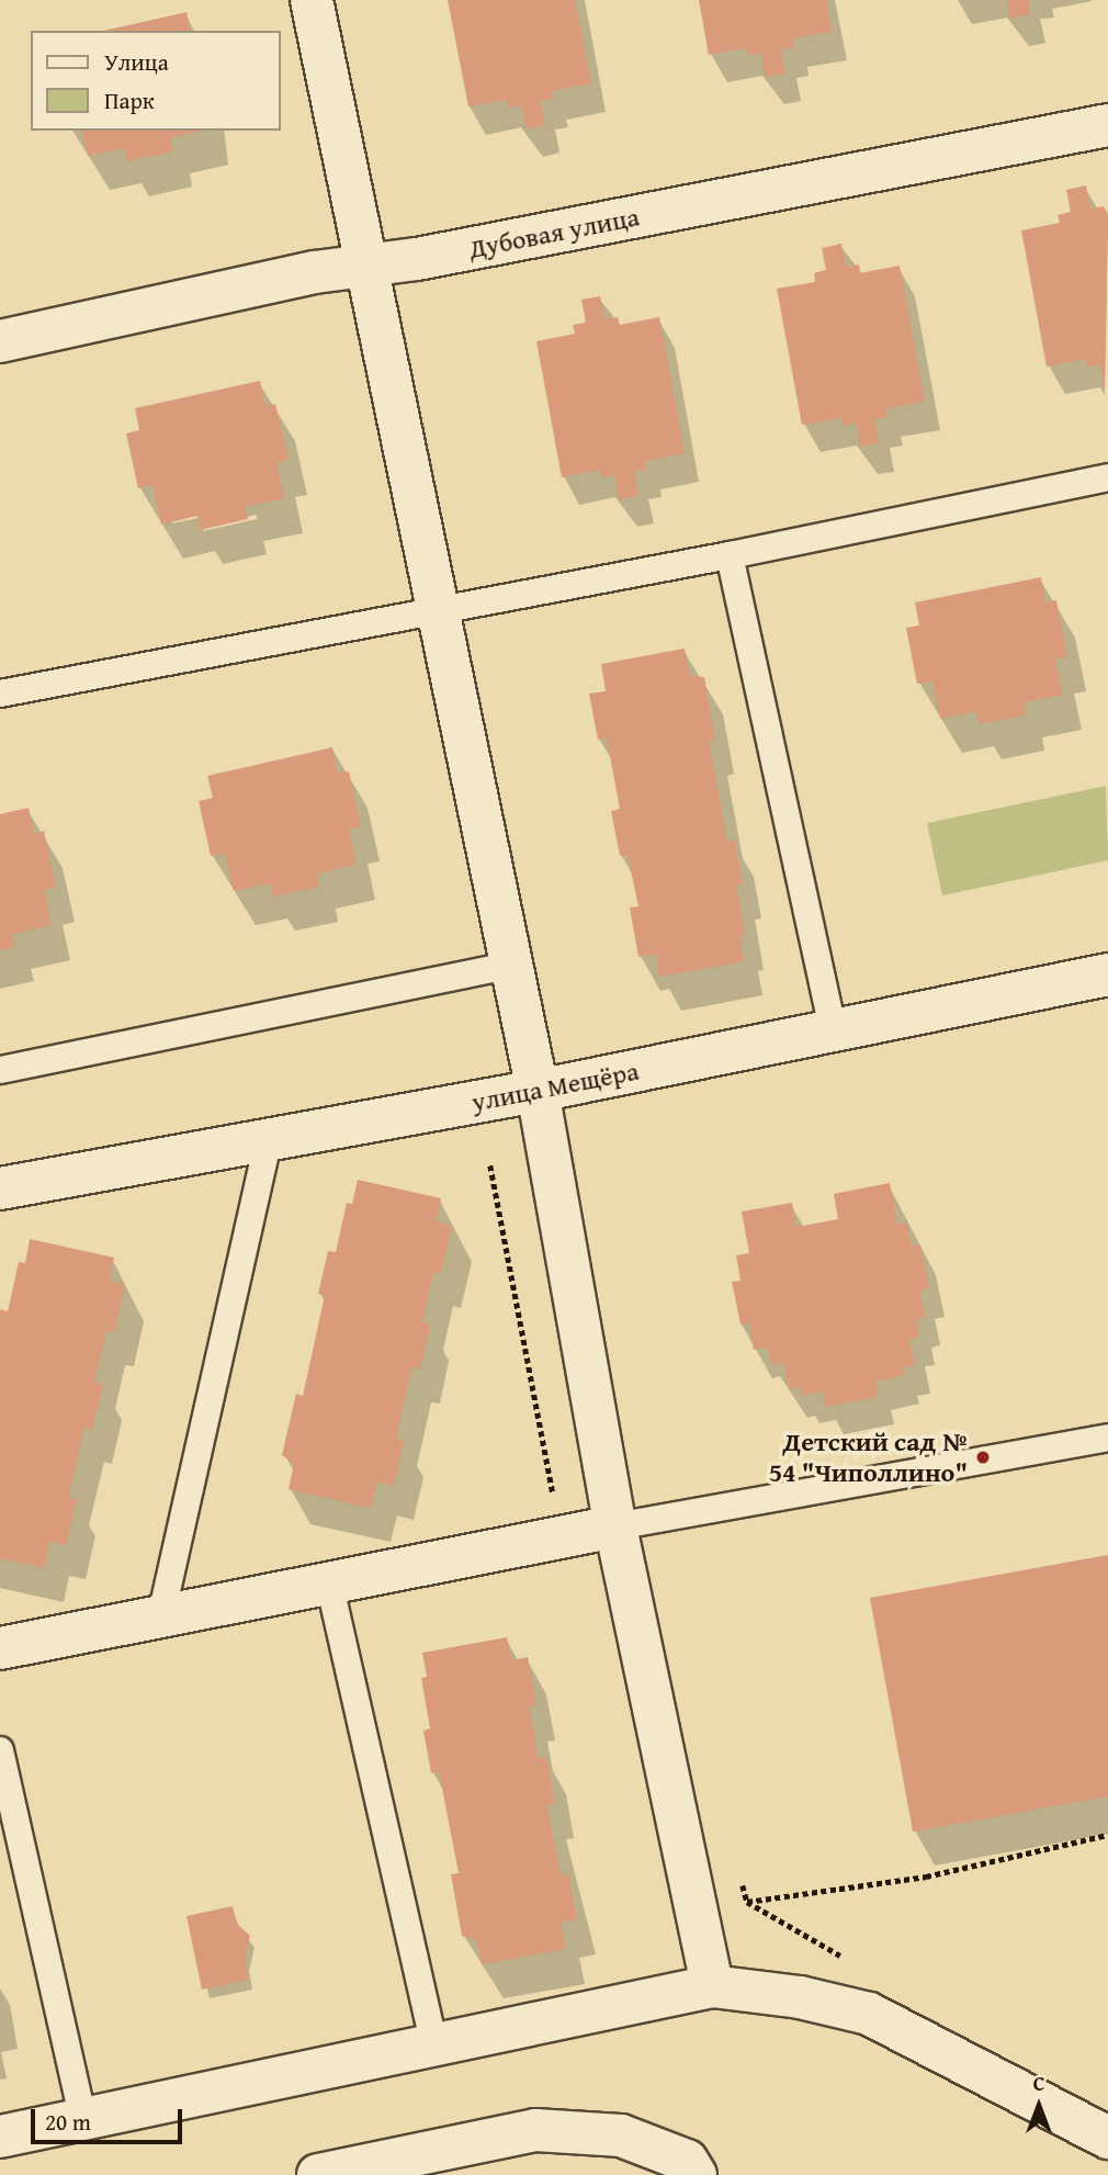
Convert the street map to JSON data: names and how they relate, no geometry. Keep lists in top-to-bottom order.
{
  "streets": {
    "street": ["Дубовая улица", "улица Мещёра"]
  },
  "places": ["Детский сад № 54 \"Чиполлино\""],
  "legend": ["Улица", "Парк"],
  "scale_bar": "20 m",
  "north": "top"
}
